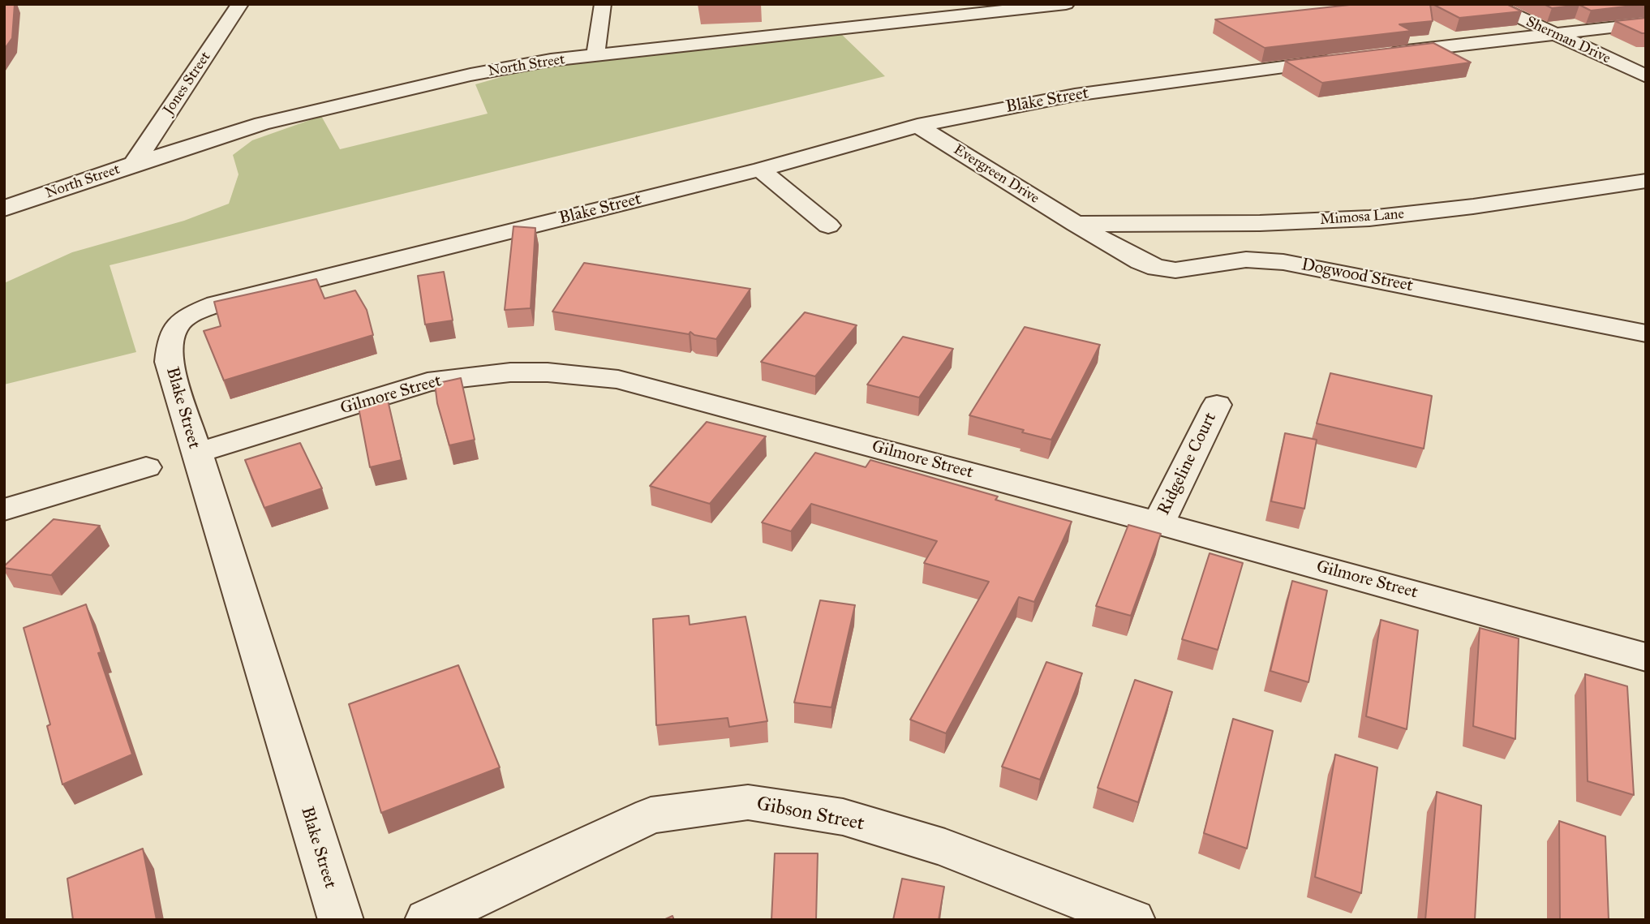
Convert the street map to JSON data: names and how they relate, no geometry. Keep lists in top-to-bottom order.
{
  "streets": {
    "street": [
      "Sherman Drive",
      "North Street",
      "Jones Street",
      "Blake Street",
      "Evergreen Drive",
      "Mimosa Lane",
      "Dogwood Street",
      "Gilmore Street",
      "Ridgeline Court",
      "Gibson Street"
    ]
  },
  "crossings": [
    ["North Street", "Jones Street"],
    ["Blake Street", "Evergreen Drive"],
    ["Blake Street", "Gilmore Street"],
    ["Evergreen Drive", "Mimosa Lane"],
    ["Evergreen Drive", "Dogwood Street"],
    ["Mimosa Lane", "Dogwood Street"],
    ["Gilmore Street", "Ridgeline Court"]
  ]
}
